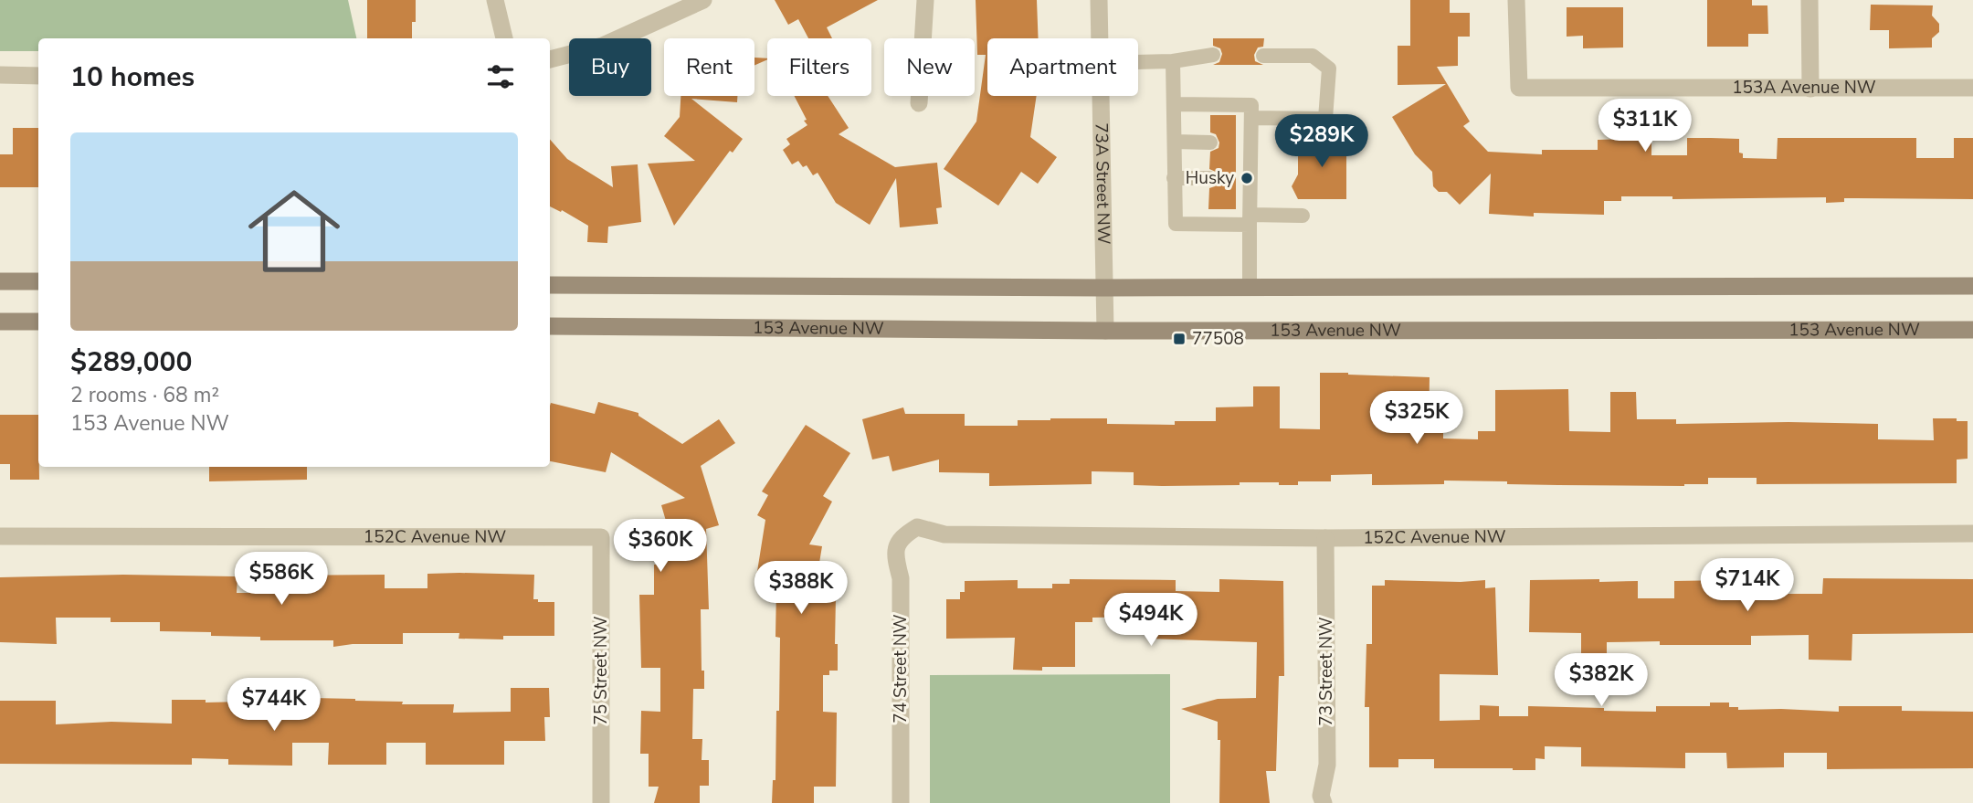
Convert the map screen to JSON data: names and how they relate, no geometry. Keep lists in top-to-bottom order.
{
  "streets": {
    "main road": ["153 Avenue NW"],
    "street": [
      "153A Avenue NW",
      "73A Street NW",
      "152C Avenue NW",
      "74 Street NW",
      "75 Street NW",
      "73 Street NW"
    ]
  },
  "crossings": [
    ["73A Street NW", "153 Avenue NW"],
    ["152C Avenue NW", "74 Street NW"],
    ["152C Avenue NW", "75 Street NW"],
    ["152C Avenue NW", "73 Street NW"]
  ],
  "places": {
    "other": ["Husky"],
    "transit": ["77508"]
  },
  "page": {
    "chip": [
      "Buy",
      "Rent",
      "Filters",
      "New",
      "Apartment"
    ],
    "heading": "10 homes",
    "price": [
      "$311K",
      "$289K",
      "$325K",
      "$360K",
      "$586K",
      "$714K",
      "$388K",
      "$494K",
      "$382K",
      "$744K"
    ],
    "list": [
      {
        "name": "$289,000",
        "note": "2 rooms · 68 m² · 153 Avenue NW"
      }
    ]
  }
}
